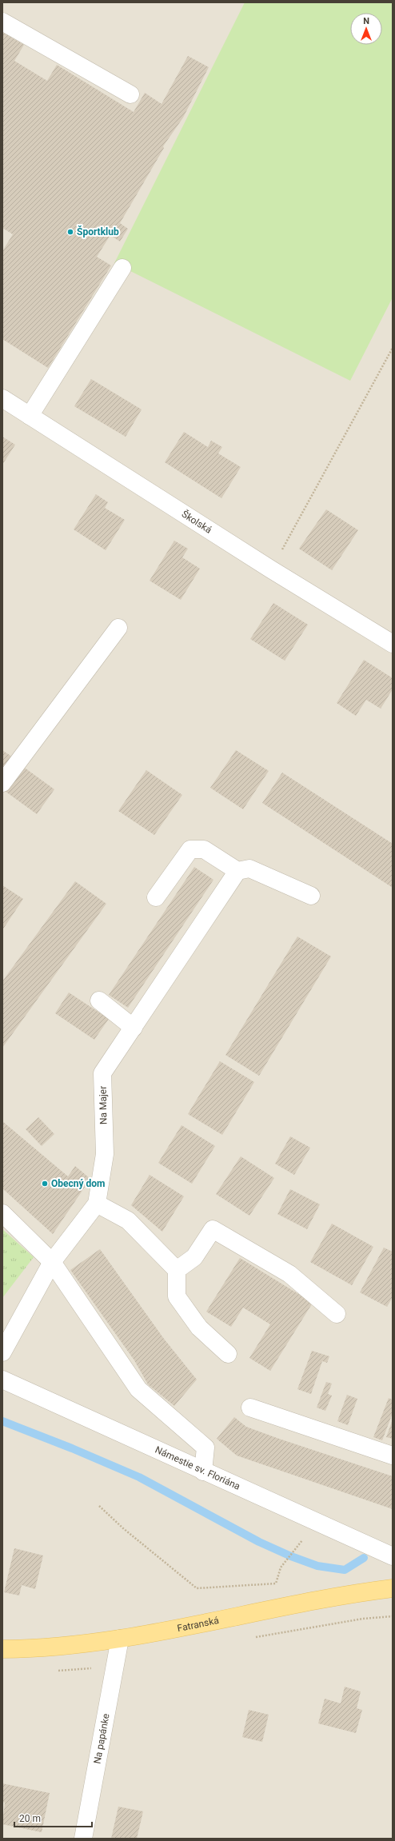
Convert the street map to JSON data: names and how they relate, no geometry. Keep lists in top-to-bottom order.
{
  "streets": {
    "main road": ["Fatranská"],
    "street": [
      "Školská",
      "Na Majer",
      "Námestie sv. Floriána",
      "Na papánke"
    ]
  },
  "crossings": [
    ["Fatranská", "Na papánke"]
  ],
  "places": ["Športklub", "Obecný dom"],
  "scale_bar": "20 m",
  "north": "top"
}
